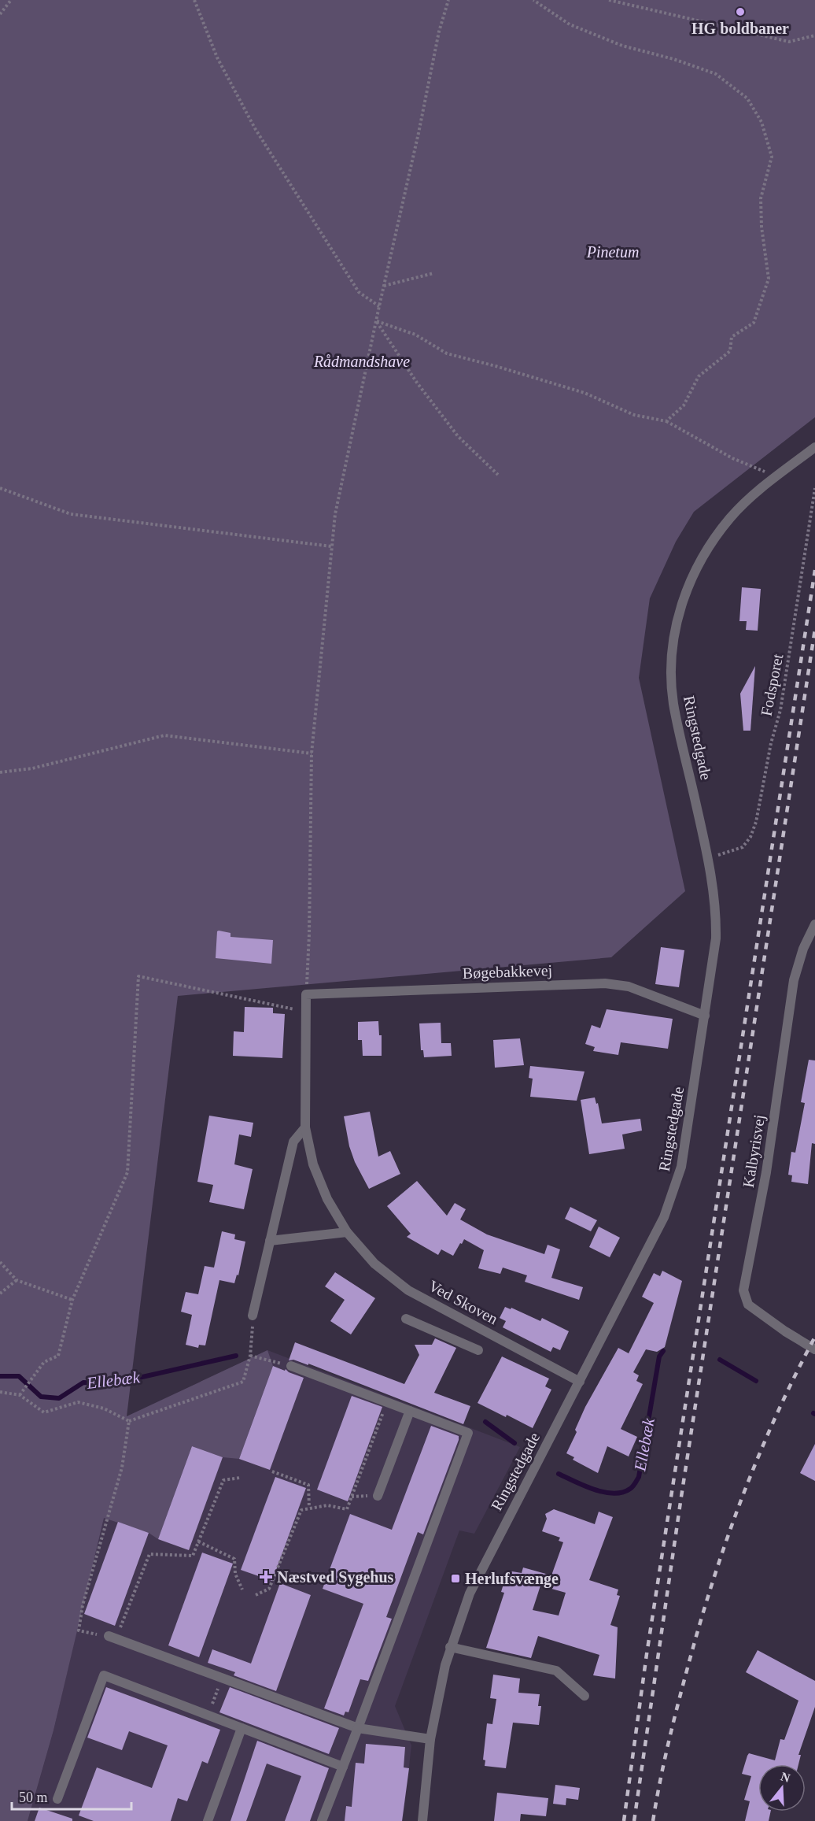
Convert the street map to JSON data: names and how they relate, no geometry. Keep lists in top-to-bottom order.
{
  "streets": {
    "street": [
      "Ringstedgade",
      "Bøgebakkevej",
      "Kalbyrisvej",
      "Ved Skoven"
    ],
    "path": ["Fodsporet"]
  },
  "crossings": [
    ["Fodsporet", "Ringstedgade"],
    ["Ringstedgade", "Bøgebakkevej"],
    ["Ringstedgade", "Ved Skoven"],
    ["Bøgebakkevej", "Ved Skoven"]
  ],
  "water": ["Ellebæk"],
  "parks": ["Pinetum", "Rådmandshave"],
  "places": {
    "other": ["HG boldbaner"],
    "health": ["Næstved Sygehus"],
    "transit": ["Herlufsvænge"]
  },
  "scale_bar": "50 m",
  "north": "top"
}
